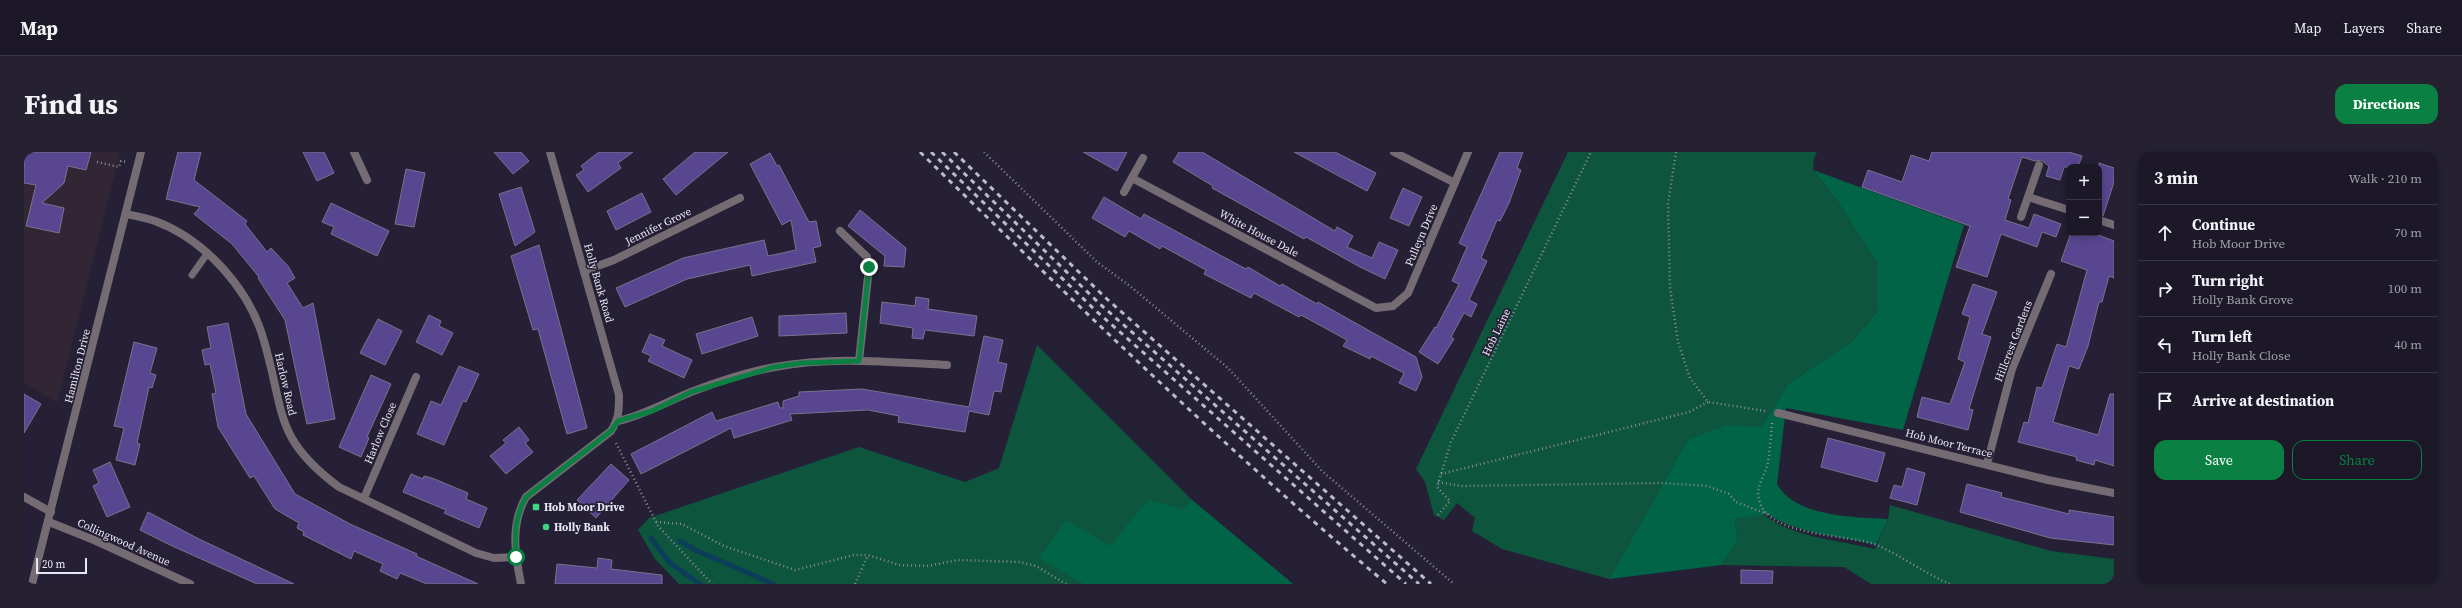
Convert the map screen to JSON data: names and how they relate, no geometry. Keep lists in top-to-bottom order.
{
  "streets": {
    "street": [
      "Jennifer Grove",
      "White House Dale",
      "Pulleyn Drive",
      "Holly Bank Road",
      "Hillcrest Gardens",
      "Hamilton Drive",
      "Harlow Road",
      "Harlow Close",
      "Hob Moor Terrace",
      "Collingwood Avenue"
    ],
    "path": ["Hob Laine"]
  },
  "crossings": [
    ["Jennifer Grove", "Holly Bank Road"],
    ["White House Dale", "Pulleyn Drive"],
    ["Hillcrest Gardens", "Hob Moor Terrace"],
    ["Hamilton Drive", "Harlow Road"],
    ["Hamilton Drive", "Collingwood Avenue"],
    ["Harlow Road", "Harlow Close"]
  ],
  "places": {
    "transit": ["Hob Moor Drive"],
    "other": ["Holly Bank"]
  },
  "scale_bar": "20 m",
  "page": {
    "header": "Map",
    "nav": ["Map", "Layers", "Share"],
    "buttons": [
      "Directions",
      ["Save", "Share"]
    ],
    "title": "Find us",
    "heading": ["3 min", "Walk · 210 m"],
    "map_buttons": ["+", "−"],
    "list": [
      ["Continue", "Hob Moor Drive", "70 m"],
      ["Turn right", "Holly Bank Grove", "100 m"],
      ["Turn left", "Holly Bank Close", "40 m"],
      "Arrive at destination"
    ],
    "scale": "20 m"
  }
}
